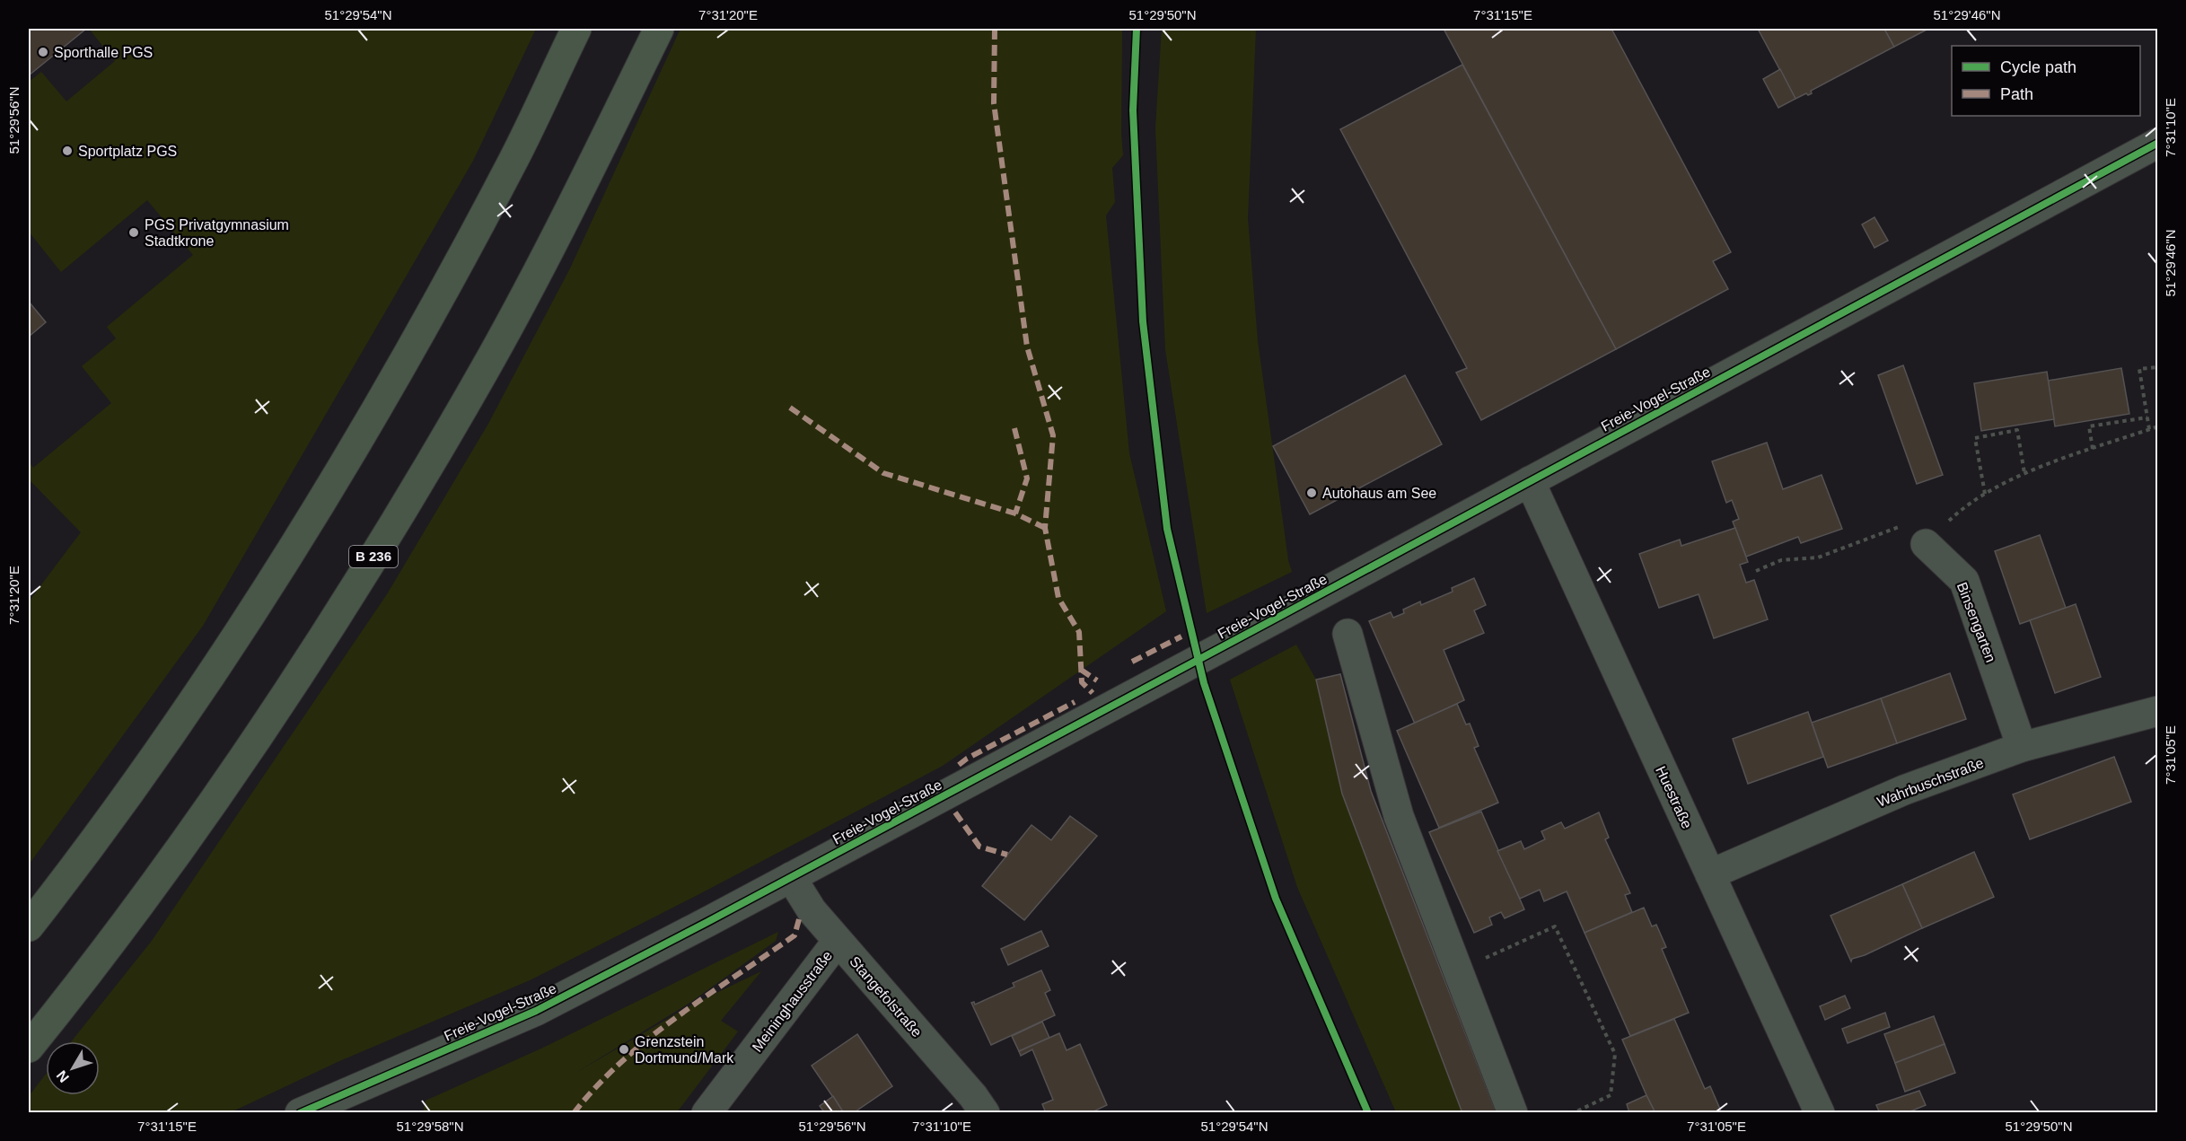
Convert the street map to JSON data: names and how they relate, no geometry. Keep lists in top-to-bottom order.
{
  "streets": {
    "highway": ["B 236"],
    "street": [
      "Freie-Vogel-Straße",
      "Binsengarten",
      "Wahrbuschstraße",
      "Huestraße",
      "Stangefolstraße",
      "Meininghausstraße"
    ]
  },
  "crossings": [
    ["Freie-Vogel-Straße", "Huestraße"],
    ["Freie-Vogel-Straße", "Stangefolstraße"],
    ["Binsengarten", "Wahrbuschstraße"],
    ["Wahrbuschstraße", "Huestraße"],
    ["Stangefolstraße", "Meininghausstraße"]
  ],
  "places": [
    "Sporthalle PGS",
    "Sportplatz PGS",
    "PGS Privatgymnasium Stadtkrone",
    "Autohaus am See",
    "Grenzstein Dortmund/Mark"
  ],
  "legend": ["Cycle path", "Path"],
  "north": "bottom left",
  "coordinates": [
    "51°29'54\"N",
    "7°31'20\"E",
    "51°29'50\"N",
    "7°31'15\"E",
    "51°29'46\"N",
    "51°29'56\"N",
    "7°31'10\"E",
    "7°31'05\"E",
    "51°29'58\"N"
  ]
}
